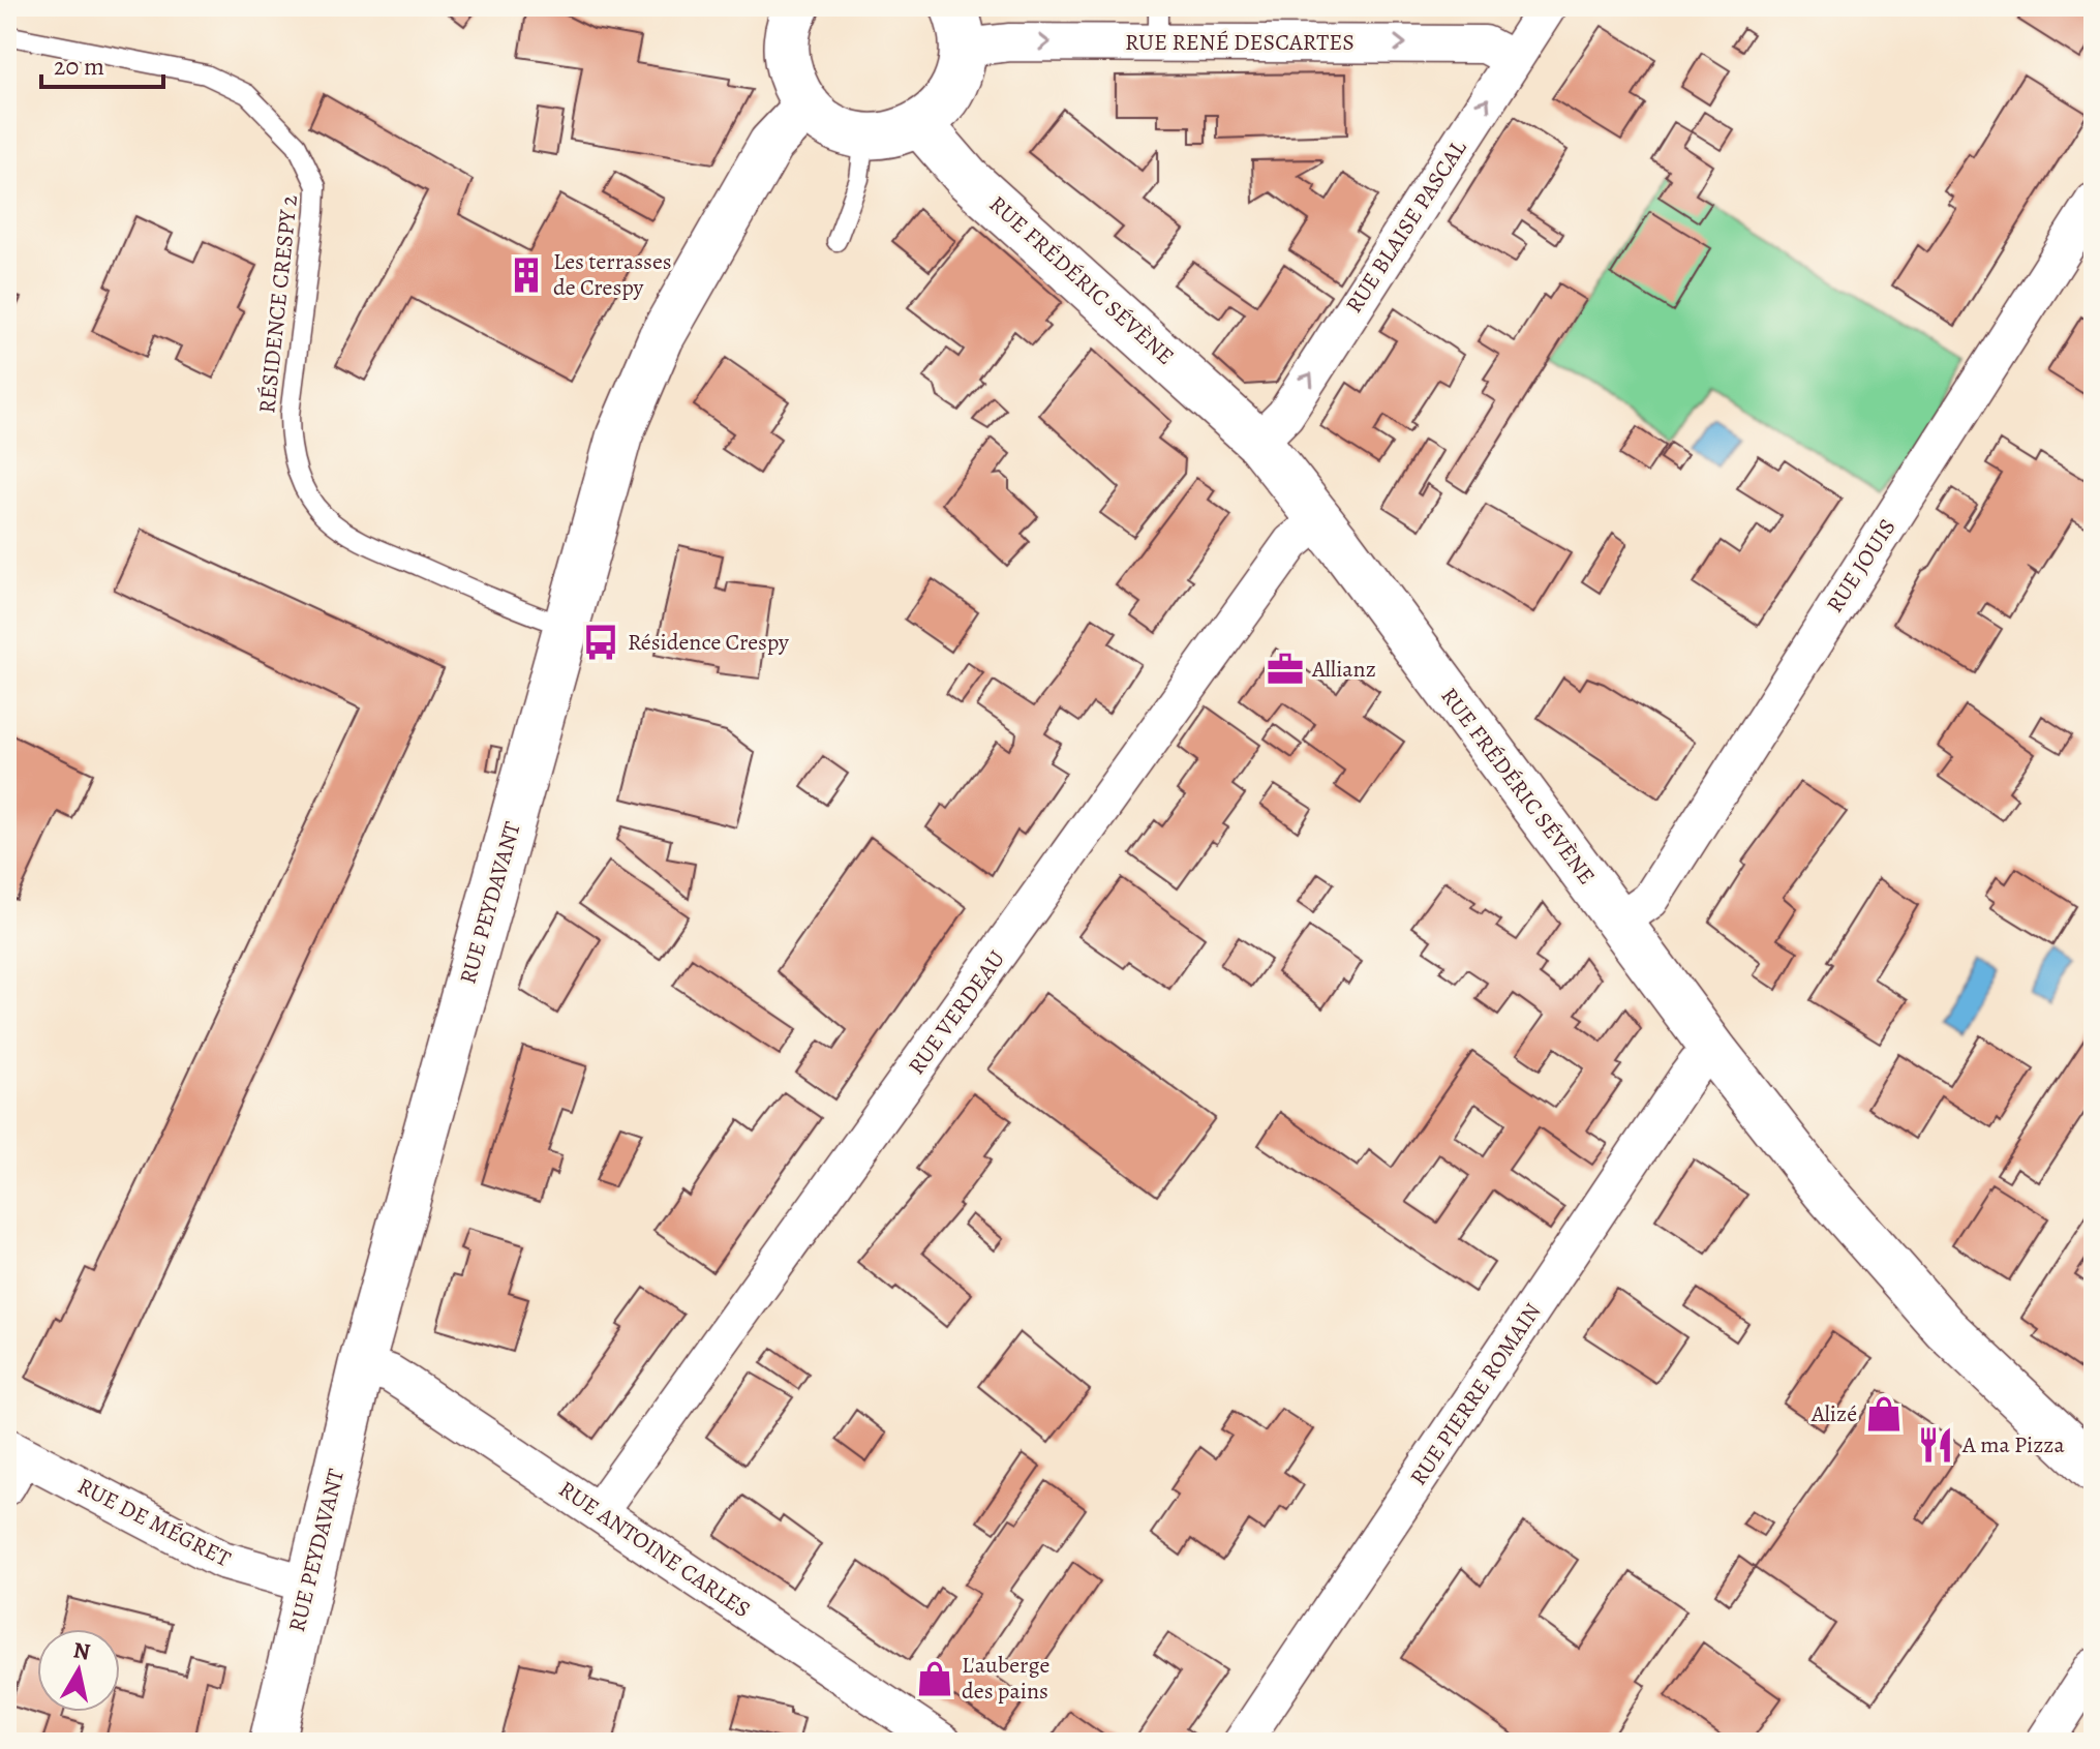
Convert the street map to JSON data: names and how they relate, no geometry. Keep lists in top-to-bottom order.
{
  "streets": {
    "street": [
      "RUE RENÉ DESCARTES",
      "RUE BLAISE PASCAL",
      "RUE FRÉDÉRIC SÉVÈNE",
      "RUE JOUIS",
      "RUE PEYDAVANT",
      "RUE VERDEAU",
      "RUE PIERRE ROMAIN",
      "RUE DE MÉGRET",
      "RUE ANTOINE CARLES"
    ],
    "lane": ["RÉSIDENCE CRESPY 2"]
  },
  "crossings": [
    ["RUE RENÉ DESCARTES", "RUE BLAISE PASCAL"],
    ["RUE BLAISE PASCAL", "RUE FRÉDÉRIC SÉVÈNE"],
    ["RUE FRÉDÉRIC SÉVÈNE", "RUE JOUIS"],
    ["RUE FRÉDÉRIC SÉVÈNE", "RUE VERDEAU"],
    ["RUE FRÉDÉRIC SÉVÈNE", "RUE PIERRE ROMAIN"],
    ["RÉSIDENCE CRESPY 2", "RUE PEYDAVANT"],
    ["RUE PEYDAVANT", "RUE DE MÉGRET"],
    ["RUE PEYDAVANT", "RUE ANTOINE CARLES"],
    ["RUE VERDEAU", "RUE ANTOINE CARLES"]
  ],
  "one_way": ["RUE RENÉ DESCARTES", "RUE BLAISE PASCAL"],
  "places": {
    "building": ["Les terrasses de Crespy"],
    "bus stop": ["Résidence Crespy"],
    "office": ["Allianz"],
    "shop": ["Alizé", "L'auberge des pains"],
    "restaurant": ["A ma Pizza"]
  },
  "scale_bar": "20 m",
  "north": "top"
}
